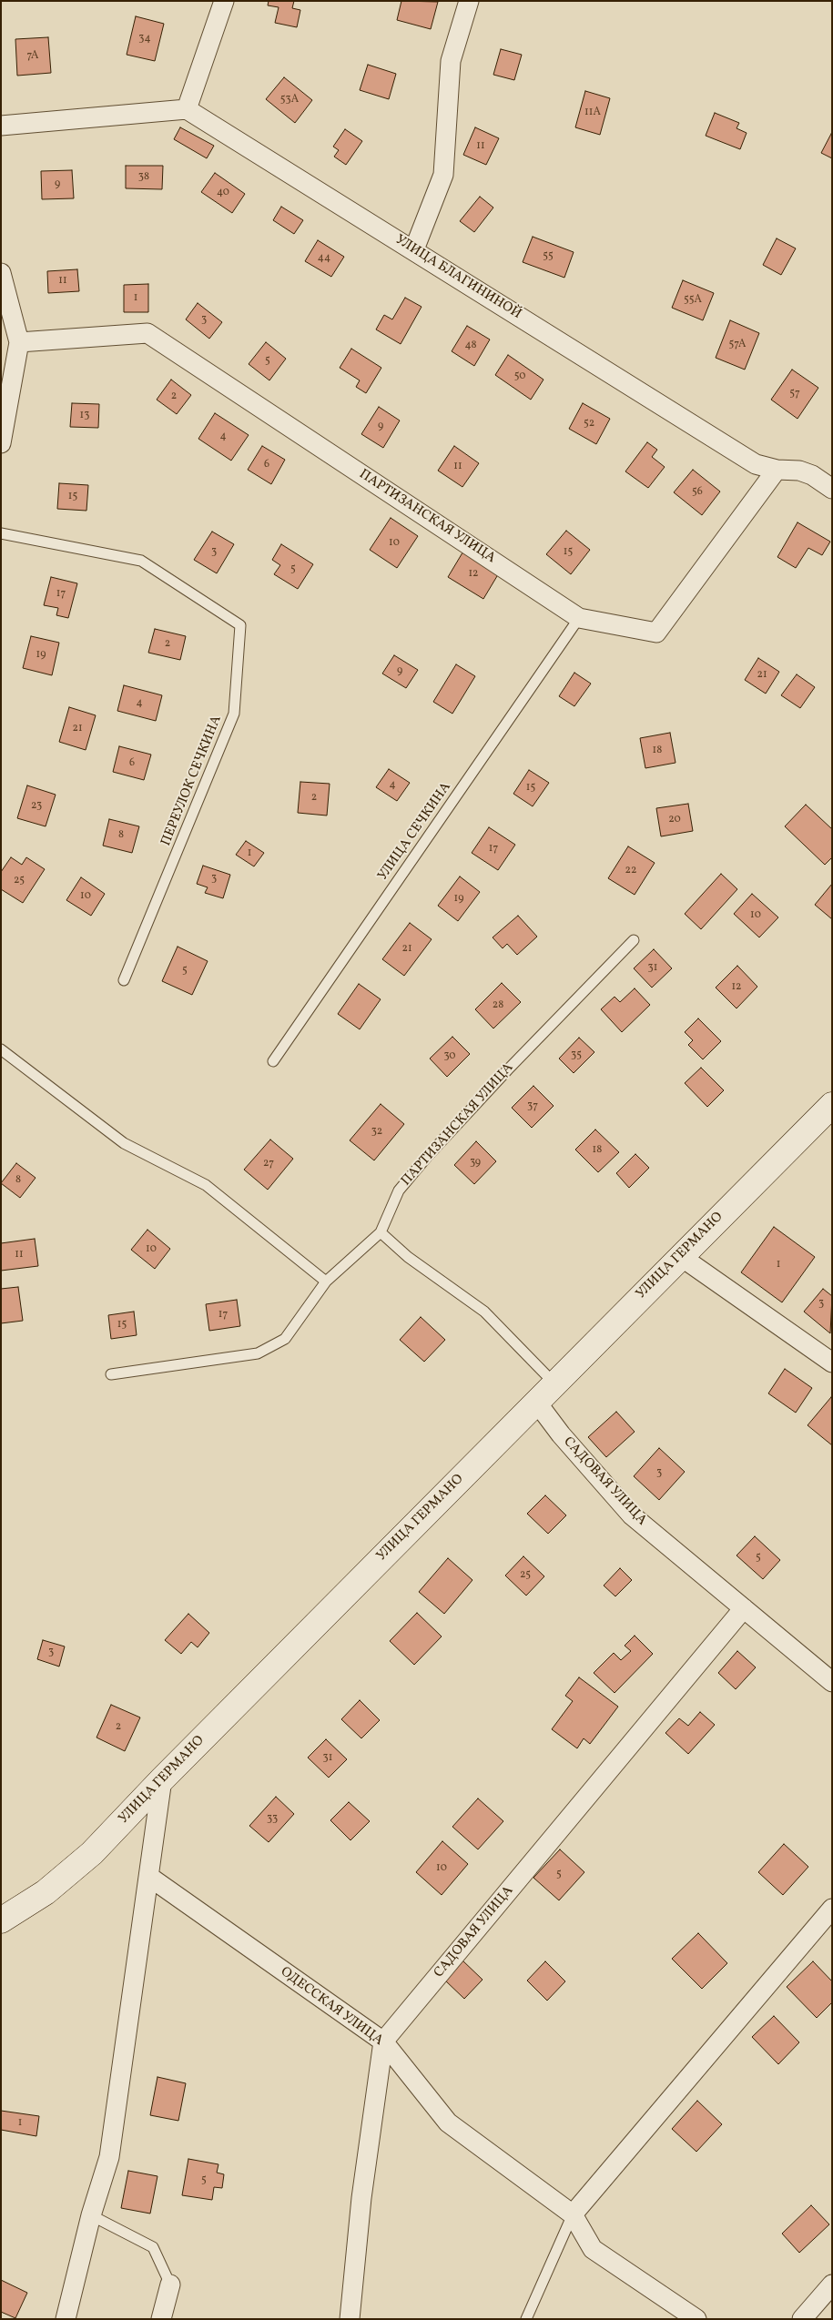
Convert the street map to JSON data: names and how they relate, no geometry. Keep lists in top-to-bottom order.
{
  "streets": {
    "main road": ["УЛИЦА ГЕРМАНО"],
    "street": [
      "УЛИЦА БЛАГИНИНОЙ",
      "ПАРТИЗАНСКАЯ УЛИЦА",
      "САДОВАЯ УЛИЦА",
      "ОДЕССКАЯ УЛИЦА"
    ],
    "lane": ["ПЕРЕУЛОК СЕЧКИНА", "УЛИЦА СЕЧКИНА"]
  },
  "crossings": [
    ["УЛИЦА БЛАГИНИНОЙ", "ПАРТИЗАНСКАЯ УЛИЦА"],
    ["ПАРТИЗАНСКАЯ УЛИЦА", "УЛИЦА СЕЧКИНА"],
    ["УЛИЦА ГЕРМАНО", "САДОВАЯ УЛИЦА"],
    ["САДОВАЯ УЛИЦА", "ОДЕССКАЯ УЛИЦА"]
  ],
  "house_numbers": [
    "34",
    "7А",
    "53А",
    "11А",
    "11",
    "38",
    "9",
    "40",
    "55",
    "44",
    "11",
    "1",
    "55А",
    "3",
    "57А",
    "48",
    "5",
    "50",
    "57",
    "2",
    "13",
    "52",
    "9",
    "4",
    "6",
    "11",
    "56",
    "15",
    "10",
    "3",
    "15",
    "5",
    "12",
    "17",
    "2",
    "19",
    "9",
    "21",
    "4",
    "21",
    "18",
    "6",
    "4",
    "15",
    "2",
    "23",
    "20",
    "8",
    "17",
    "1",
    "22",
    "3",
    "25",
    "10",
    "19",
    "10",
    "21",
    "31",
    "5",
    "12",
    "28",
    "35",
    "30",
    "37",
    "32",
    "18",
    "39",
    "27",
    "8",
    "10",
    "11",
    "1",
    "3",
    "17",
    "15",
    "3",
    "5",
    "25",
    "3",
    "2",
    "31",
    "33",
    "10",
    "5",
    "1",
    "5"
  ]
}
